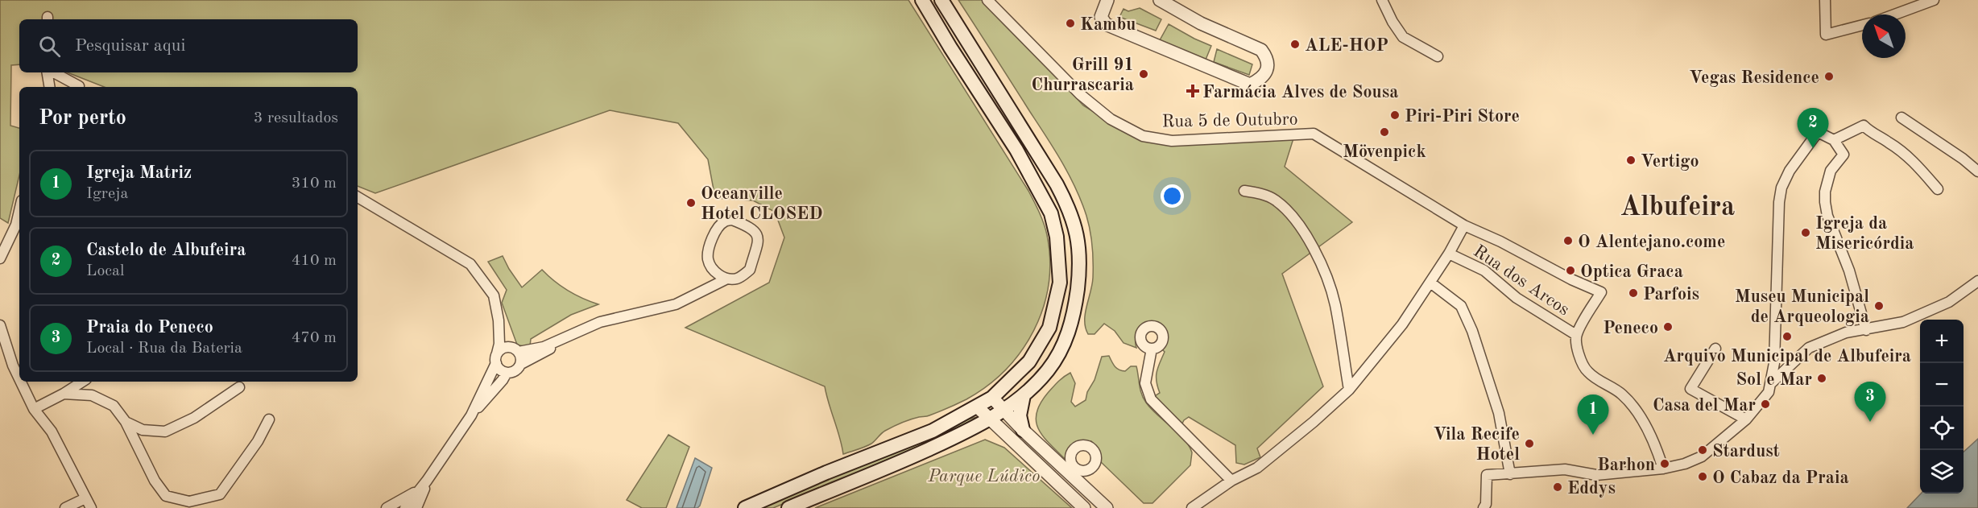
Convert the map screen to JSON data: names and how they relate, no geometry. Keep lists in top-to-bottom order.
{
  "streets": {
    "street": ["Rua 5 de Outubro", "Rua dos Arcos"]
  },
  "crossings": [
    ["Rua 5 de Outubro", "Rua dos Arcos"]
  ],
  "districts": ["Albufeira"],
  "parks": ["Parque Lúdico"],
  "places": {
    "other": [
      "Kambu",
      "ALE-HOP",
      "Grill 91 Churrascaria",
      "Vegas Residence",
      "Piri-Piri Store",
      "Mövenpick",
      "Vertigo",
      "Oceanville Hotel CLOSED",
      "Igreja da Misericórdia",
      "O Alentejano.come",
      "Optica Graca",
      "Parfois",
      "Museu Municipal de Arqueologia",
      "Peneco",
      "Arquivo Municipal de Albufeira",
      "Sol e Mar",
      "Casa del Mar",
      "Vila Recife Hotel",
      "Stardust",
      "Barhon",
      "O Cabaz da Praia",
      "Eddys"
    ],
    "health": ["Farmácia Alves de Sousa"]
  },
  "north": "top left",
  "page": {
    "search": "Pesquisar aqui",
    "heading": ["Por perto", "3 resultados"],
    "pins": ["2", "3", "1"],
    "list": [
      {
        "mark": "1",
        "name": "Igreja Matriz",
        "note": "Igreja",
        "value": "310 m"
      },
      {
        "mark": "2",
        "name": "Castelo de Albufeira",
        "note": "Local",
        "value": "410 m"
      },
      {
        "mark": "3",
        "name": "Praia do Peneco",
        "note": "Local · Rua da Bateria",
        "value": "470 m"
      }
    ],
    "map_buttons": ["+", "−"]
  }
}
